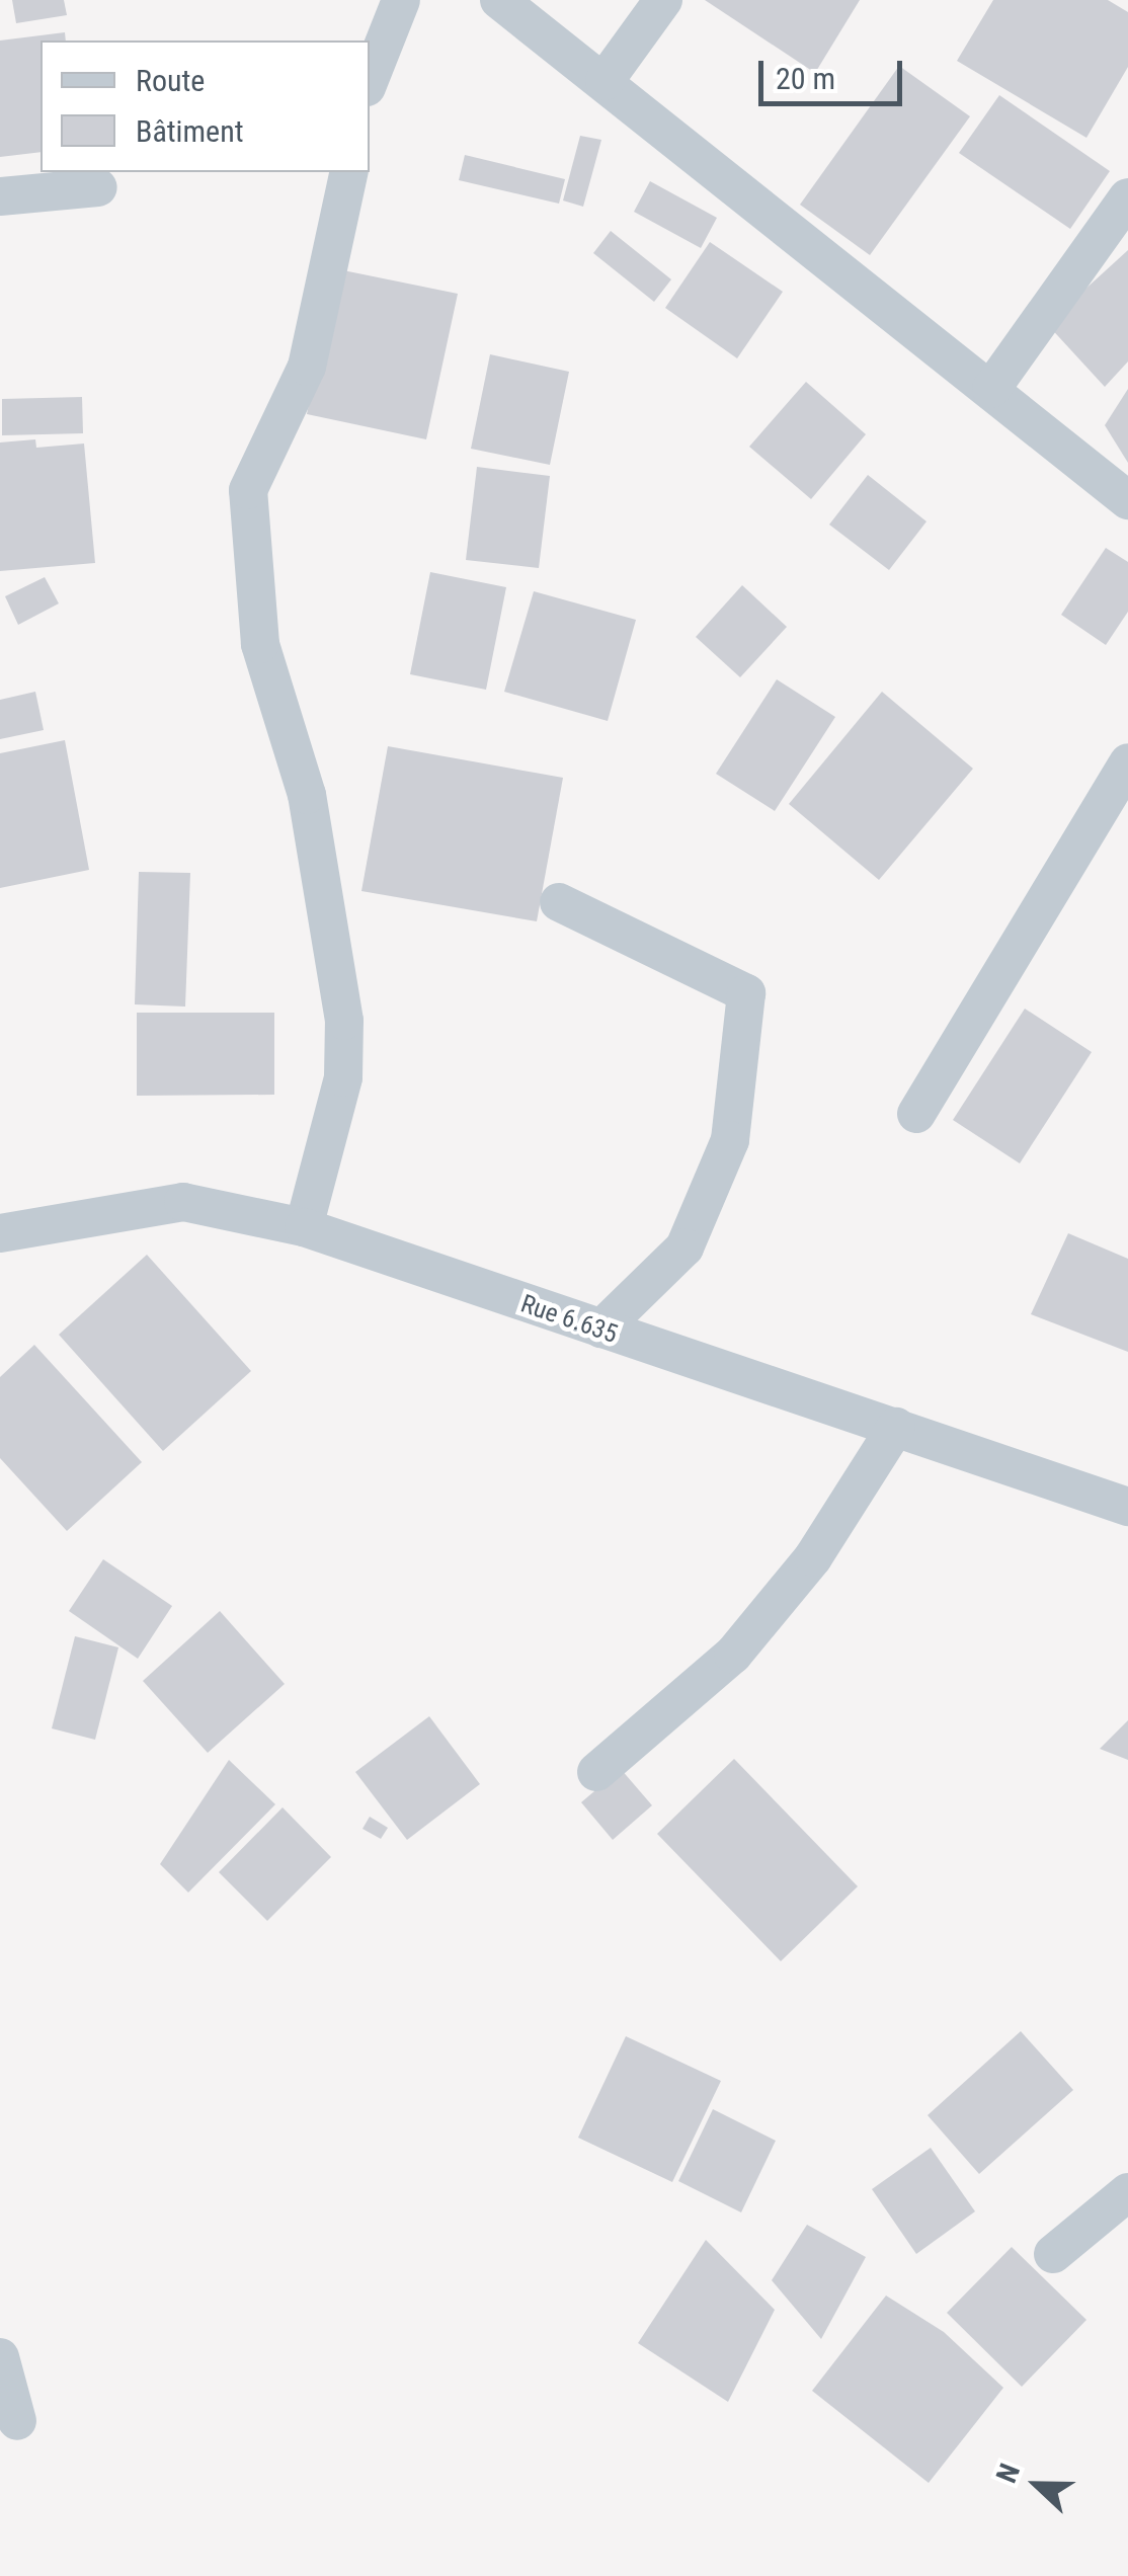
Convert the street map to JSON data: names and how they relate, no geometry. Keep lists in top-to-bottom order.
{
  "streets": {
    "street": ["Rue 6.635"]
  },
  "legend": ["Route", "Bâtiment"],
  "scale_bar": "20 m",
  "north": "left"
}
